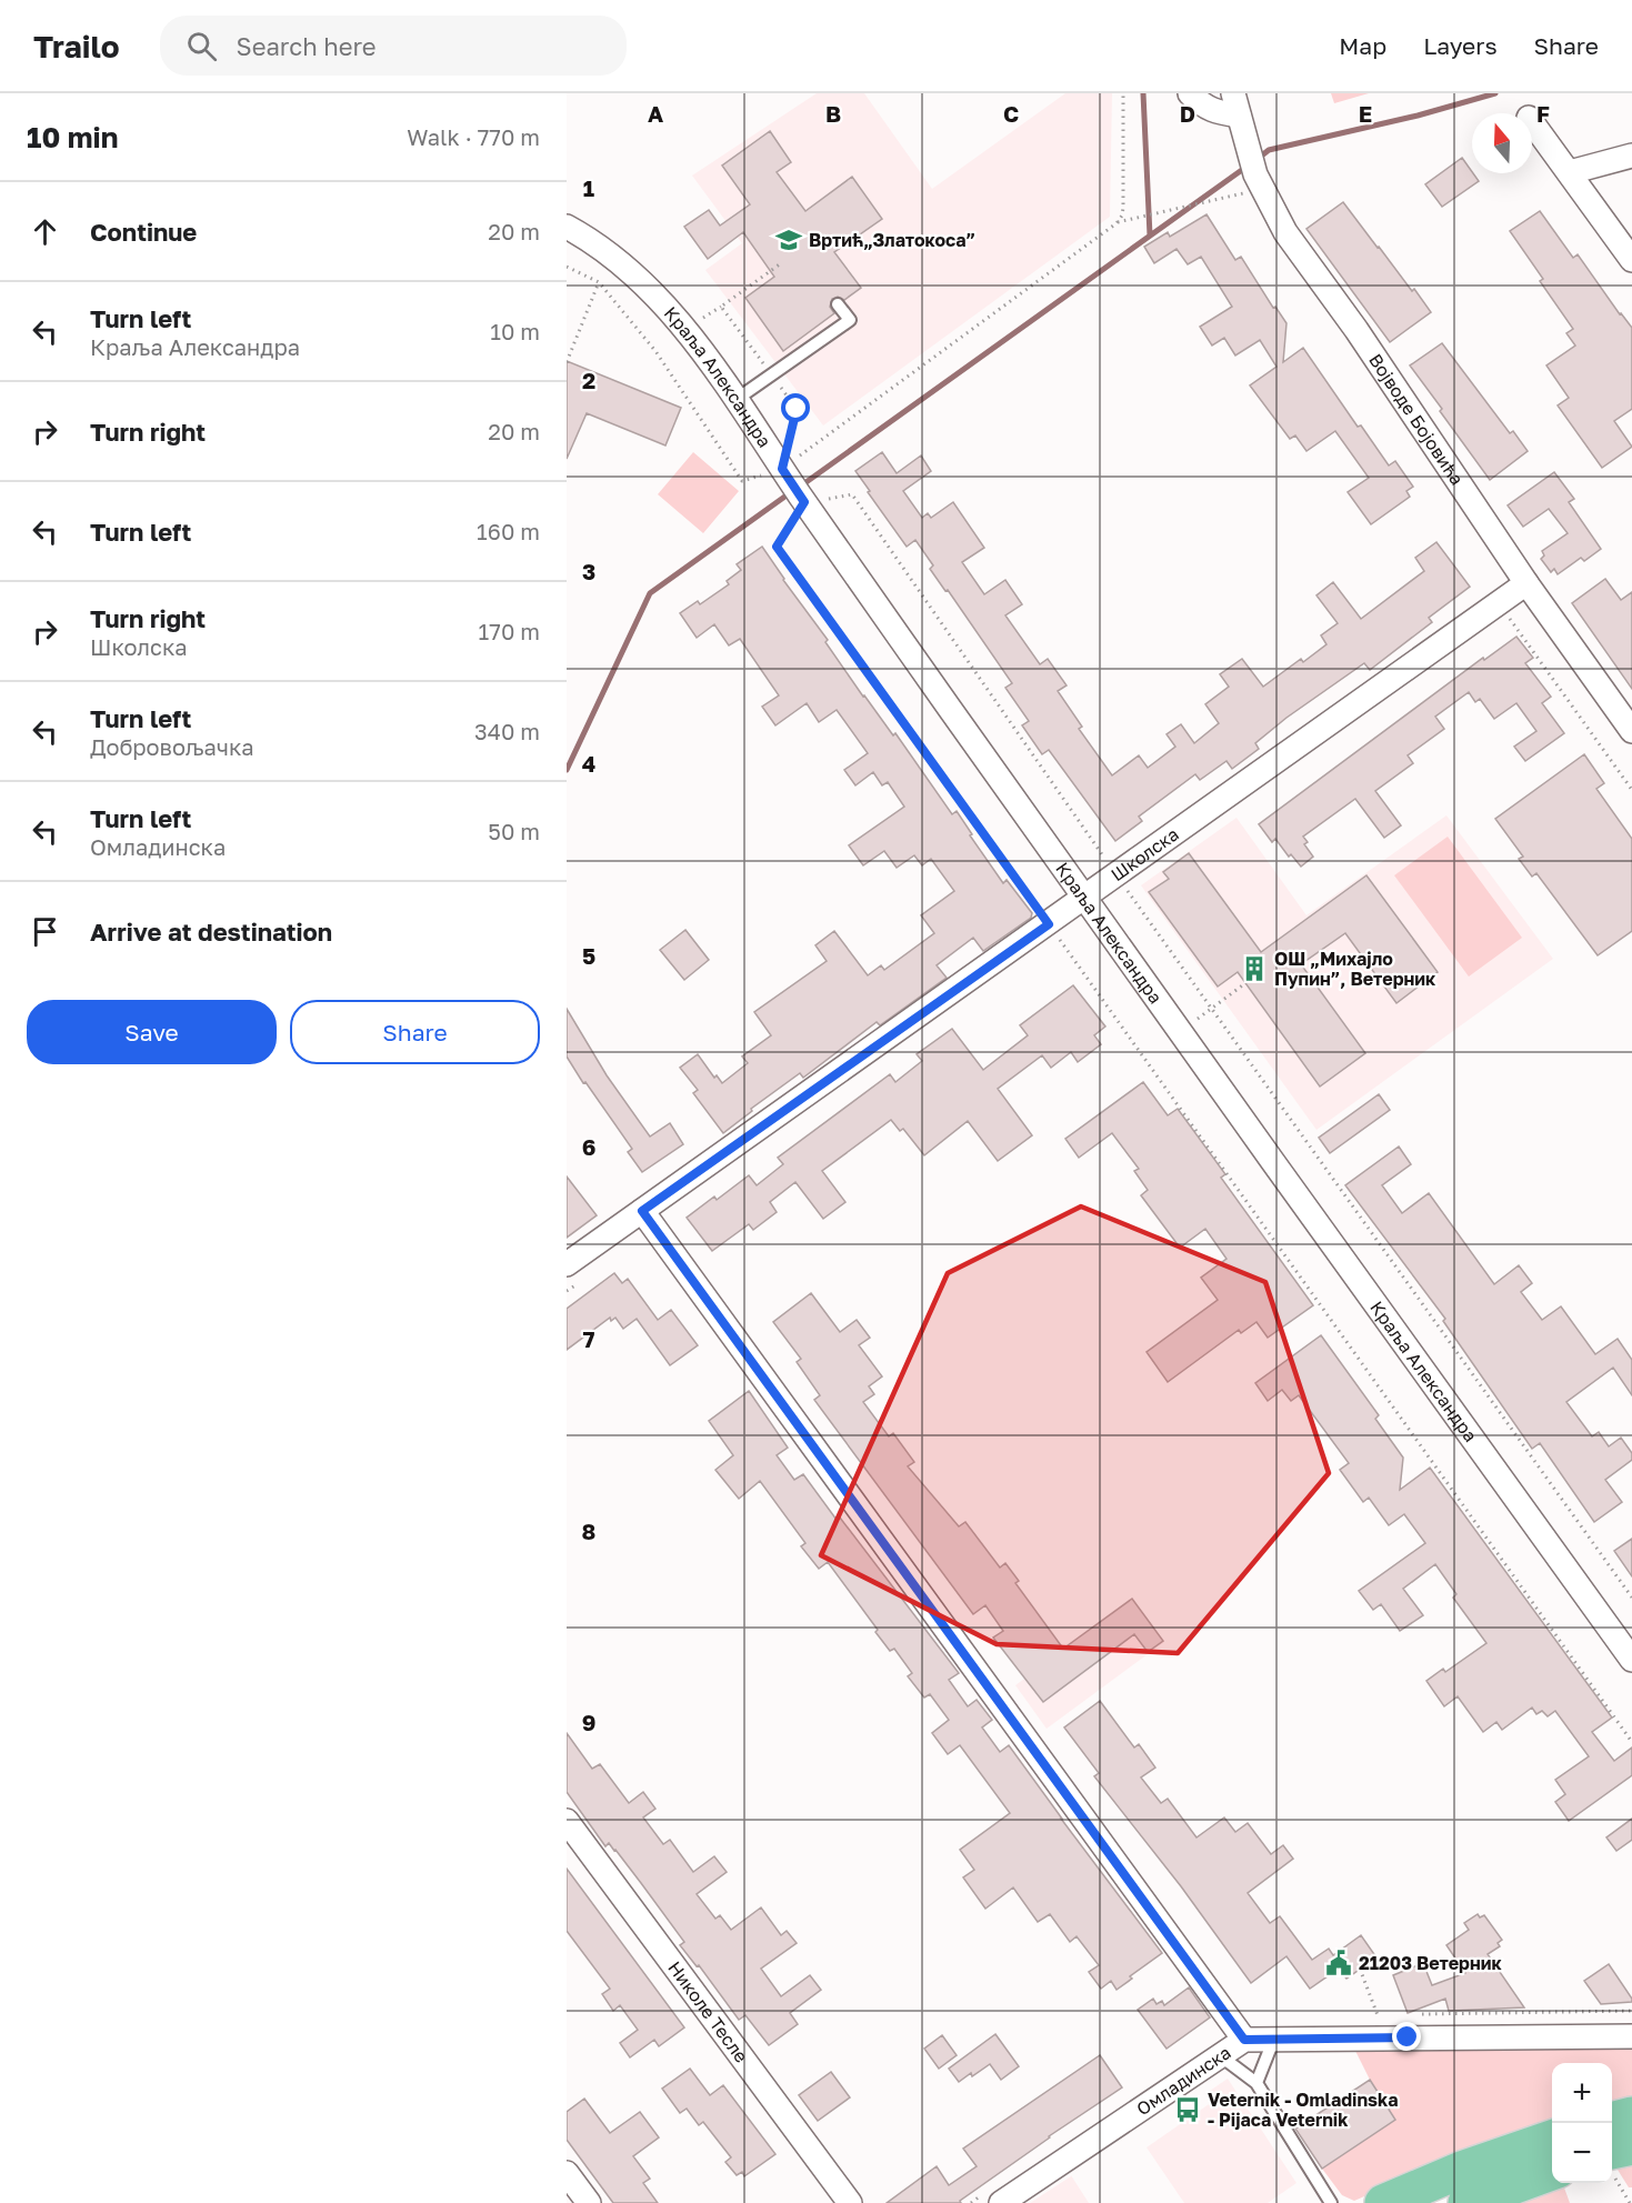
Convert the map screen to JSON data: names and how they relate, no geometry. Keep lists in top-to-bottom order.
{
  "streets": {
    "street": [
      "Краља Александра",
      "Војводе Бојовића",
      "Школска",
      "Николе Тесле",
      "Омладинска"
    ]
  },
  "crossings": [
    ["Краља Александра", "Школска"],
    ["Војводе Бојовића", "Школска"]
  ],
  "places": {
    "school or university": ["Вртић„Златокоса”"],
    "building": ["ОШ „Михајло Пупин”, Ветерник"],
    "public building": ["21203 Ветерник"],
    "bus stop": ["Veternik - Omladinska - Pijaca Veternik"]
  },
  "north": "top",
  "page": {
    "header": "Trailo",
    "search": "Search here",
    "nav": ["Map", "Layers", "Share"],
    "heading": ["10 min", "Walk · 770 m"],
    "list": [
      ["Continue", "20 m"],
      ["Turn left", "Краља Александра", "10 m"],
      ["Turn right", "20 m"],
      ["Turn left", "160 m"],
      ["Turn right", "Школска", "170 m"],
      ["Turn left", "Добровољачка", "340 m"],
      ["Turn left", "Омладинска", "50 m"],
      "Arrive at destination"
    ],
    "buttons": ["Save", "Share"],
    "map_buttons": ["+", "−"]
  },
  "grid": {
    "columns": [
      "A",
      "B",
      "C",
      "D",
      "E",
      "F"
    ],
    "rows": [
      "1",
      "2",
      "3",
      "4",
      "5",
      "6",
      "7",
      "8",
      "9"
    ]
  }
}
